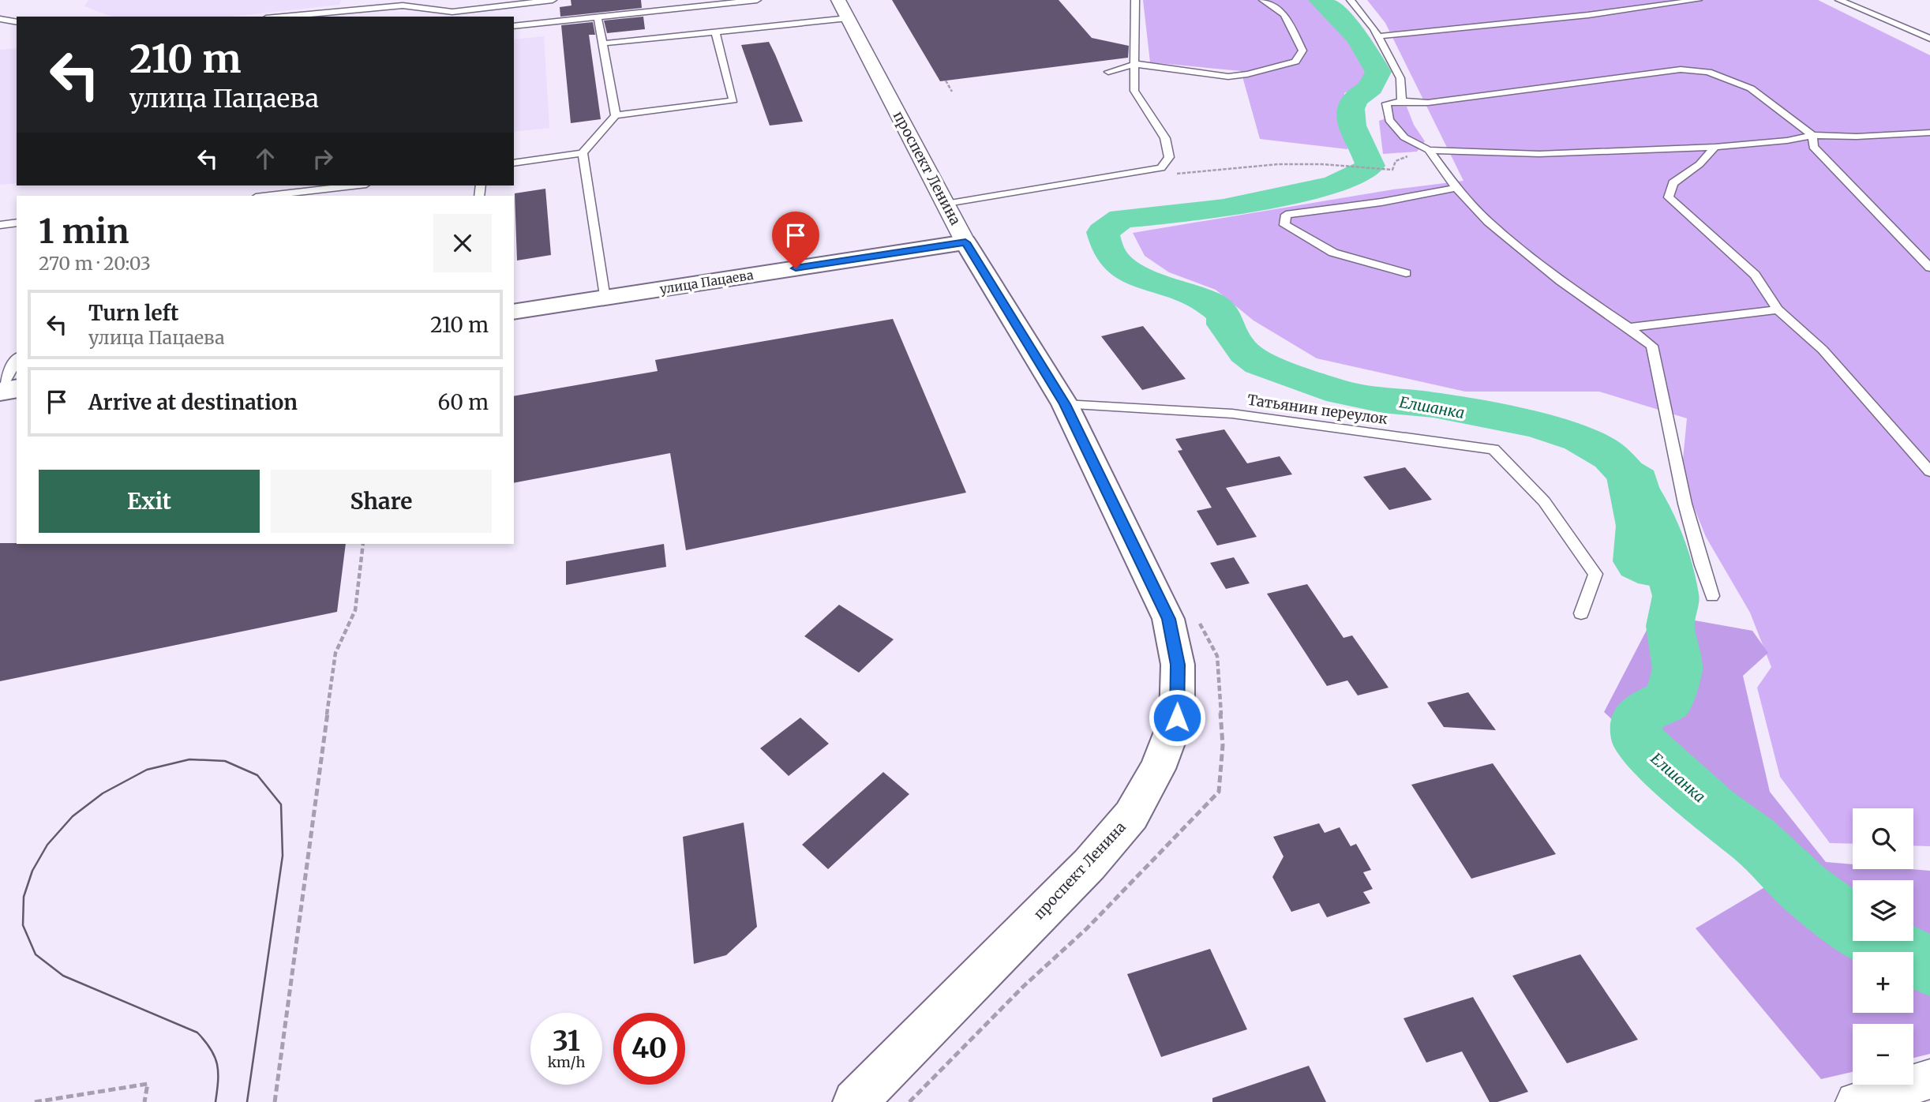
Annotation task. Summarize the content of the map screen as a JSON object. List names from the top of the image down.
{
  "streets": {
    "street": ["проспект Ленина", "улица Пацаева"],
    "lane": ["Татьянин переулок"]
  },
  "crossings": [
    ["проспект Ленина", "улица Пацаева"],
    ["проспект Ленина", "Татьянин переулок"]
  ],
  "water": ["Елшанка"],
  "page": {
    "turn": ["210 m", "улица Пацаева"],
    "heading": ["1 min", "270 m · 20:03"],
    "list": [
      {
        "name": "Turn left",
        "note": "улица Пацаева",
        "value": "210 m"
      },
      {
        "name": "Arrive at destination",
        "value": "60 m"
      }
    ],
    "buttons": ["Exit", "Share"],
    "map_buttons": ["+", "−"],
    "speed": "31 km/h",
    "limit": "40"
  }
}
